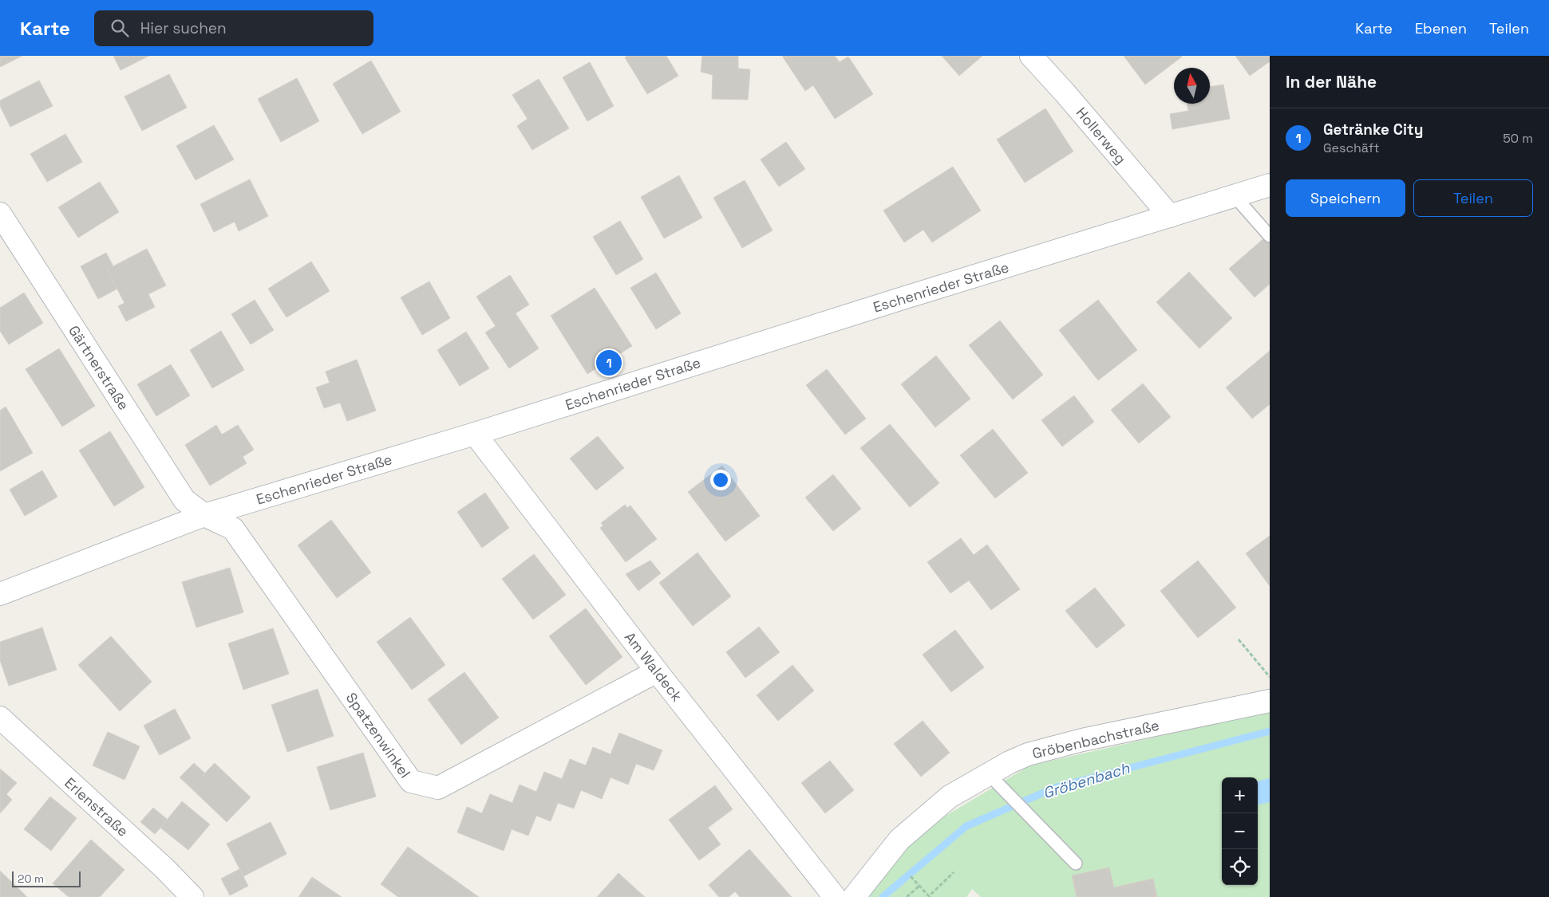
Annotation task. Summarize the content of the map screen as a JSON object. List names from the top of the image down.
{
  "streets": {
    "street": [
      "Hollerweg",
      "Eschenrieder Straße",
      "Gärtnerstraße",
      "Am Waldeck",
      "Spatzenwinkel",
      "Gröbenbachstraße",
      "Erlenstraße"
    ]
  },
  "crossings": [
    ["Hollerweg", "Eschenrieder Straße"],
    ["Eschenrieder Straße", "Gärtnerstraße"],
    ["Eschenrieder Straße", "Am Waldeck"],
    ["Eschenrieder Straße", "Spatzenwinkel"],
    ["Gärtnerstraße", "Spatzenwinkel"],
    ["Am Waldeck", "Spatzenwinkel"]
  ],
  "water": ["Gröbenbach"],
  "scale_bar": "20 m",
  "north": "top",
  "page": {
    "header": "Karte",
    "search": "Hier suchen",
    "nav": ["Karte", "Ebenen", "Teilen"],
    "heading": "In der Nähe",
    "list": [
      {
        "mark": "1",
        "name": "Getränke City",
        "note": "Geschäft",
        "value": "50 m"
      }
    ],
    "buttons": ["Speichern", "Teilen"],
    "pins": "1",
    "map_buttons": ["+", "−"],
    "scale": "20 m"
  }
}
